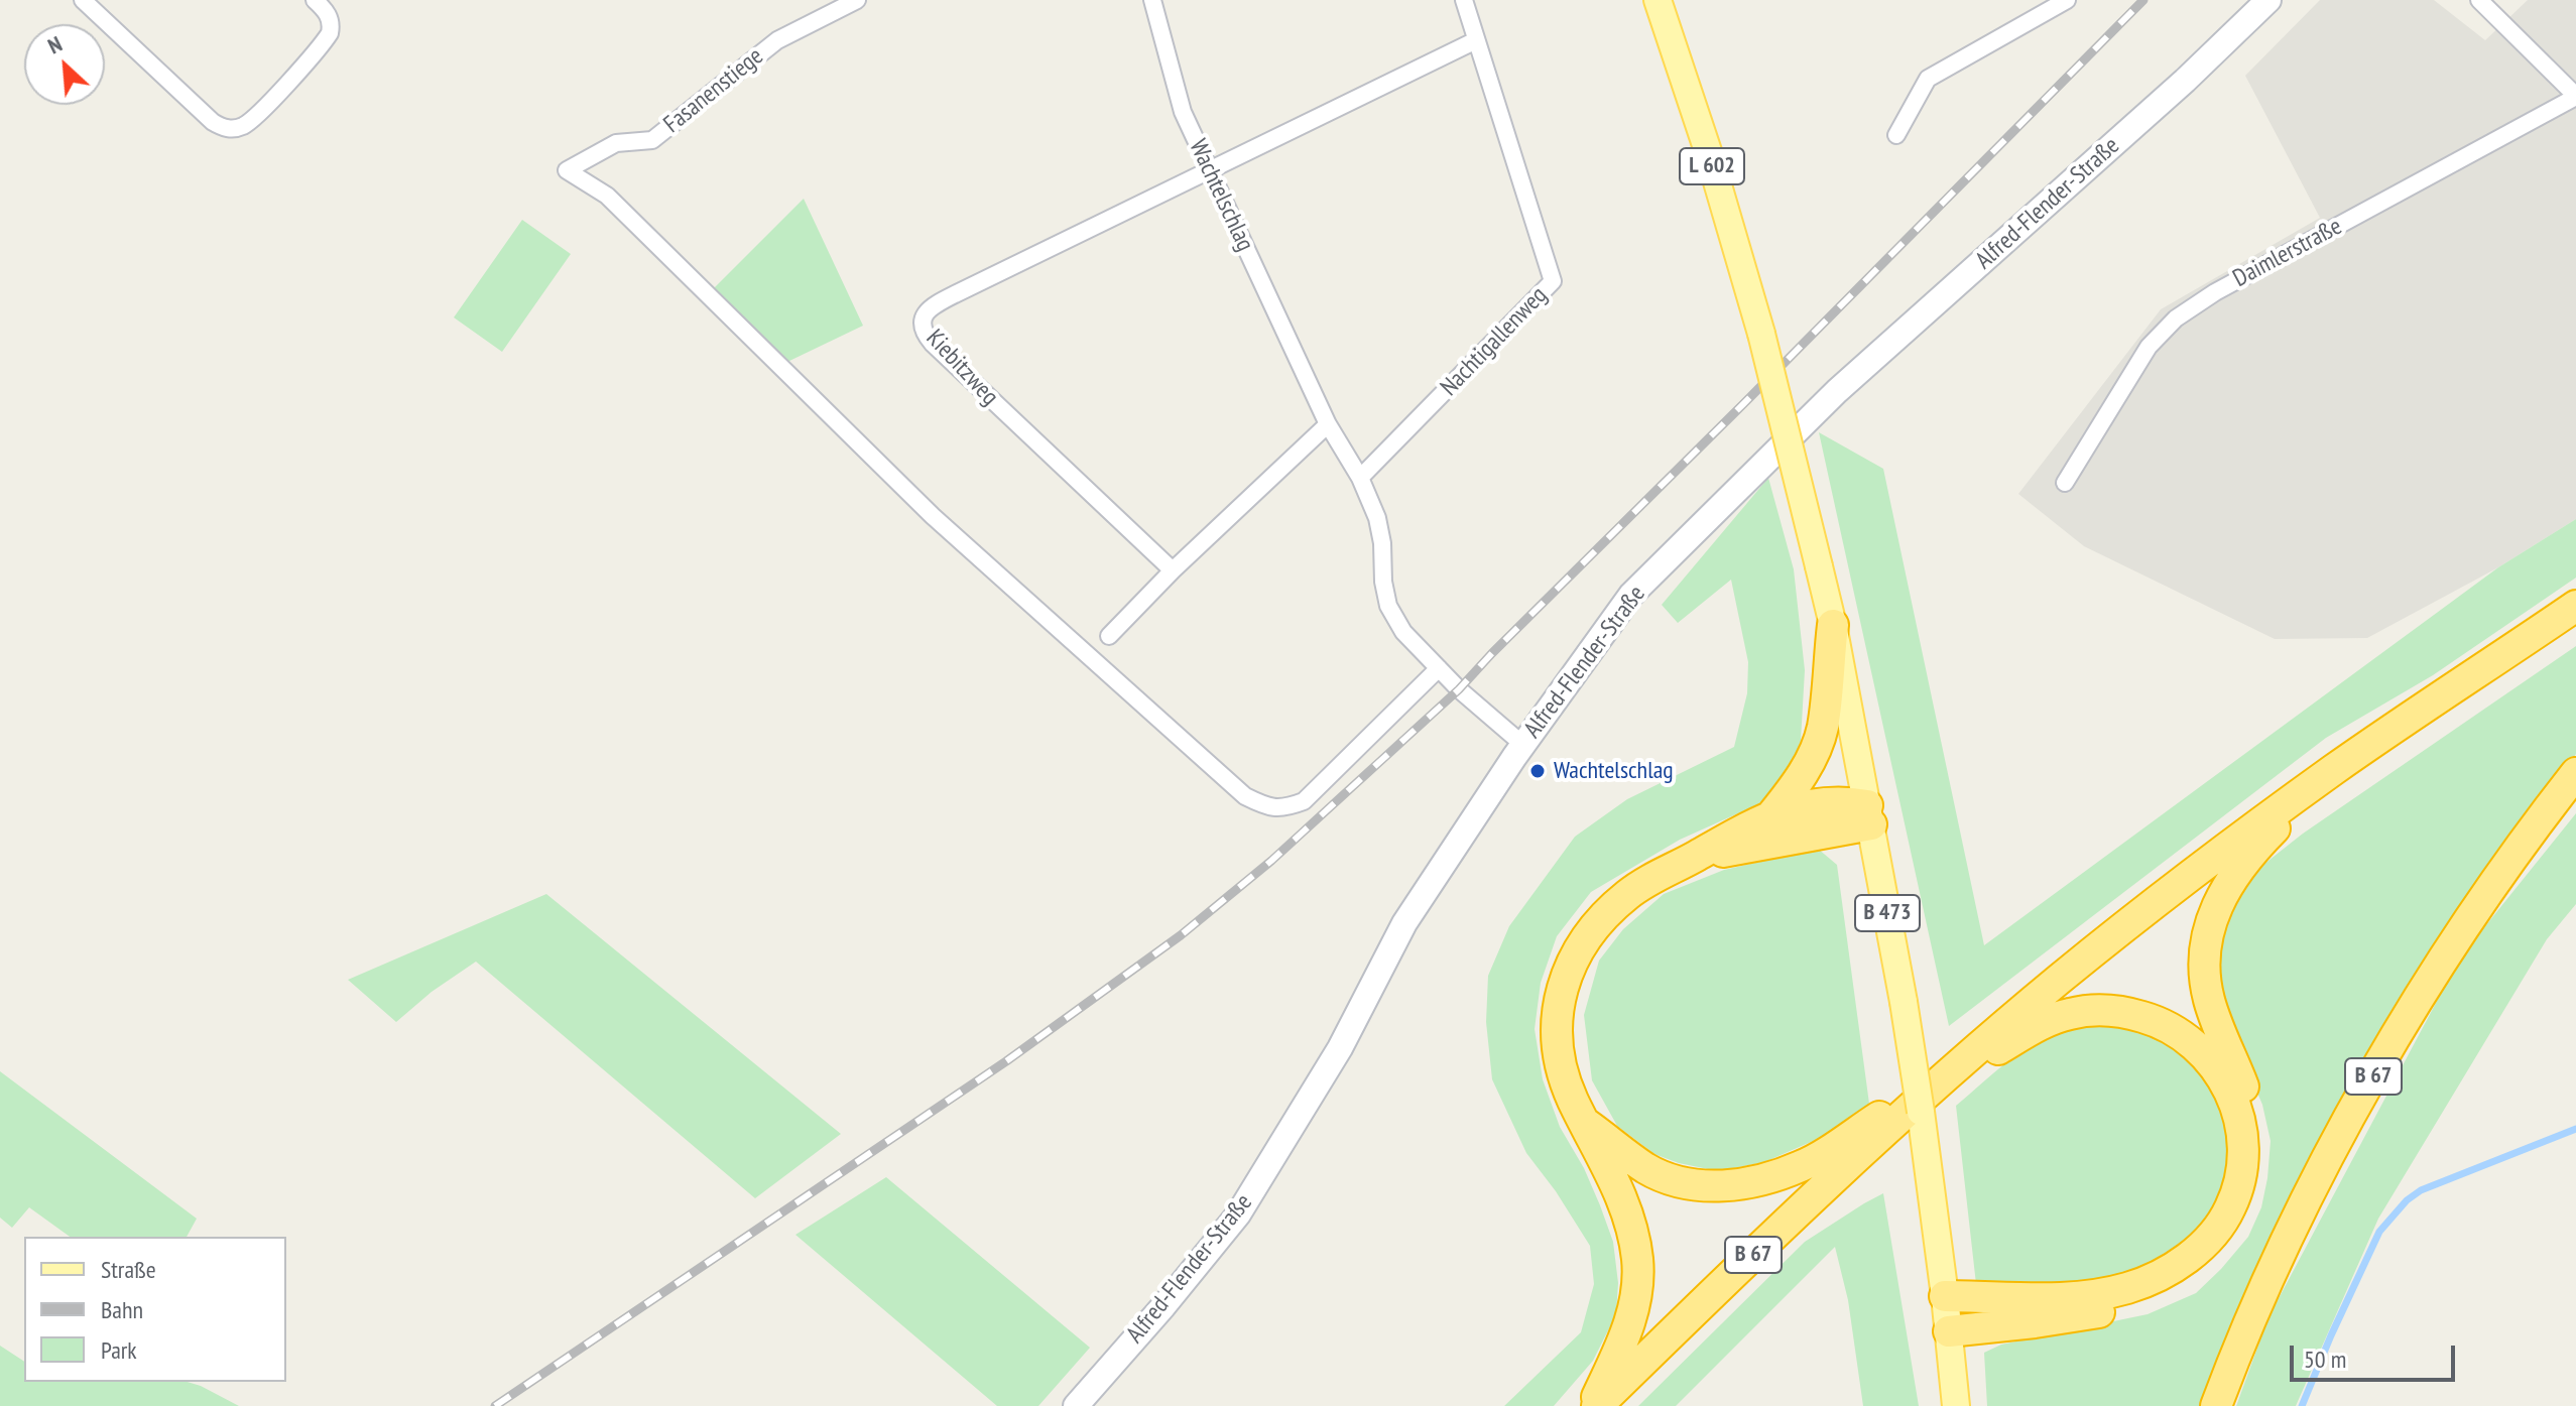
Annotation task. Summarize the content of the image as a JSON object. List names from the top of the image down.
{
  "streets": {
    "highway": ["B 67"],
    "main road": ["L 602", "B 473"],
    "street": [
      "Fasanenstiege",
      "Wachtelschlag",
      "Alfred-Flender-Straße",
      "Daimlerstraße",
      "Nachtigallenweg",
      "Kiebitzweg"
    ]
  },
  "crossings": [
    ["Fasanenstiege", "Wachtelschlag"],
    ["L 602", "B 473"],
    ["Wachtelschlag", "Alfred-Flender-Straße"],
    ["Wachtelschlag", "Nachtigallenweg"],
    ["Wachtelschlag", "Kiebitzweg"]
  ],
  "places": ["Wachtelschlag"],
  "legend": ["Straße", "Bahn", "Park"],
  "scale_bar": "50 m",
  "north": "top left"
}
